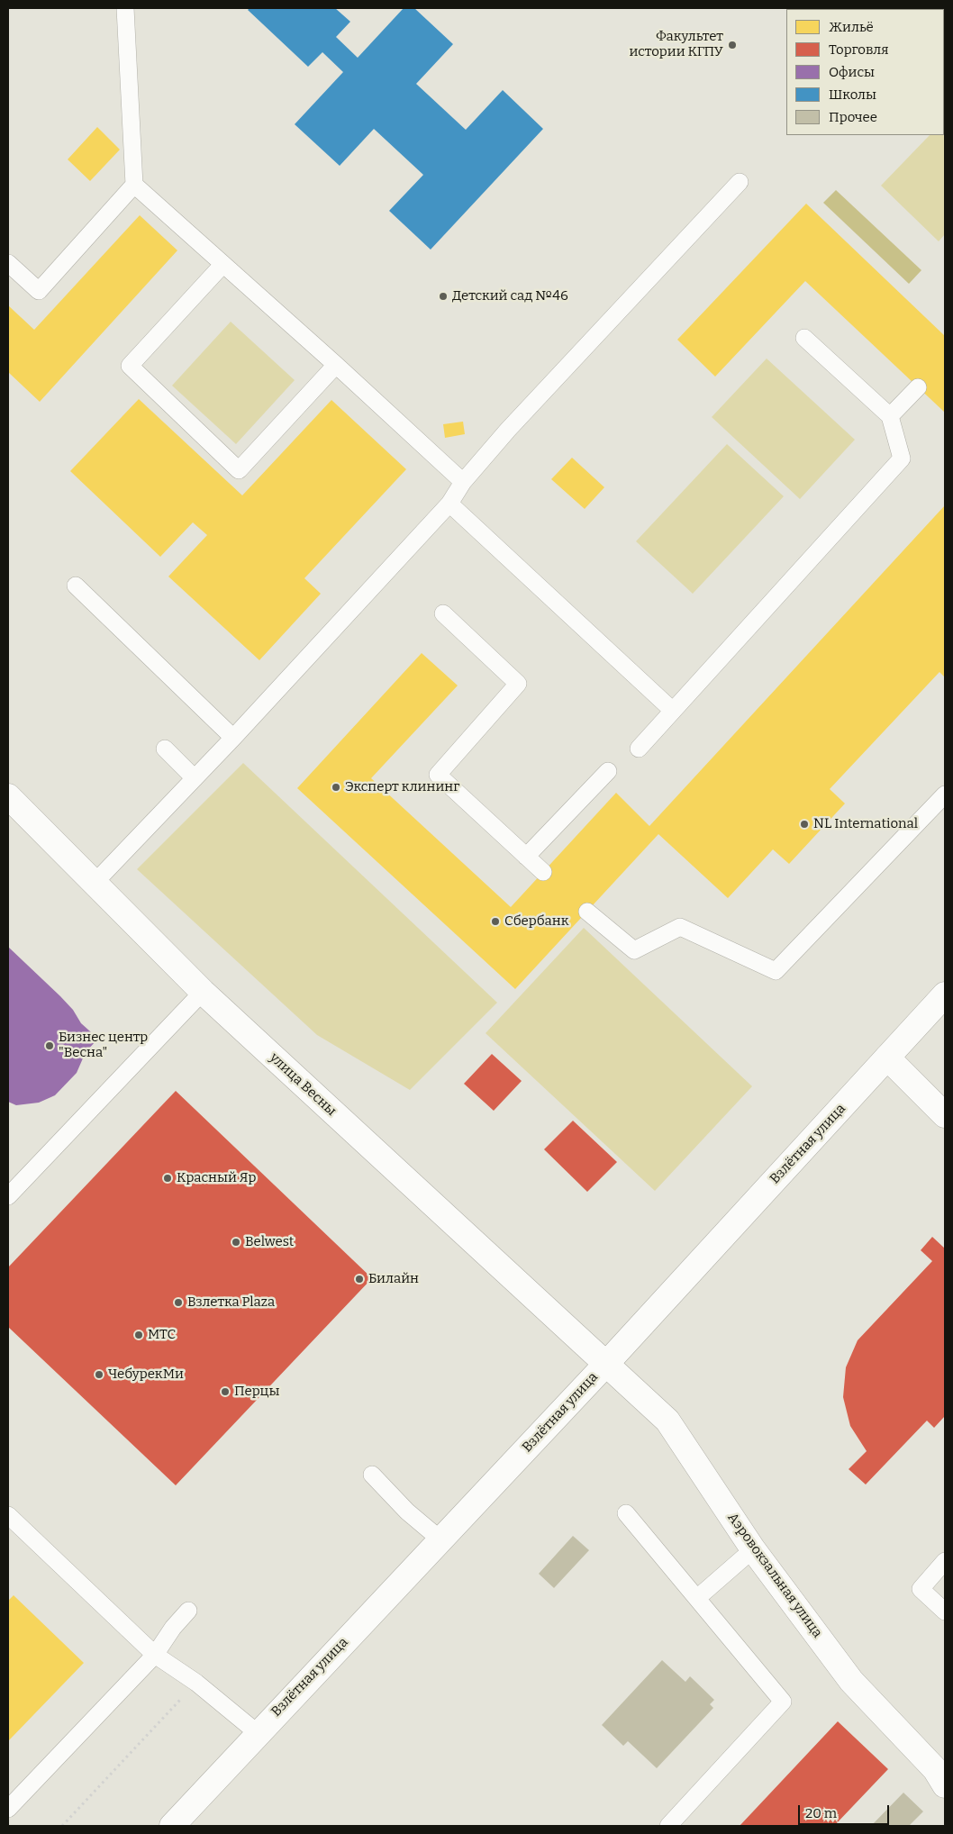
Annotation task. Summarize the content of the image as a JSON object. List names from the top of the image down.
{
  "streets": {
    "street": ["улица Весны", "Взлётная улица", "Аэровокзальная улица"]
  },
  "crossings": [
    ["улица Весны", "Взлётная улица"],
    ["улица Весны", "Аэровокзальная улица"],
    ["Взлётная улица", "Аэровокзальная улица"]
  ],
  "places": [
    "Факультет истории КГПУ",
    "Детский сад №46",
    "Эксперт клининг",
    "NL International",
    "Сбербанк",
    "Бизнес центр \"Весна\"",
    "Красный Яр",
    "Belwest",
    "Билайн",
    "Взлетка Plaza",
    "МТС",
    "ЧебурекМи",
    "Перцы"
  ],
  "legend": [
    "Жильё",
    "Торговля",
    "Офисы",
    "Школы",
    "Прочее"
  ],
  "scale_bar": "20 m"
}
